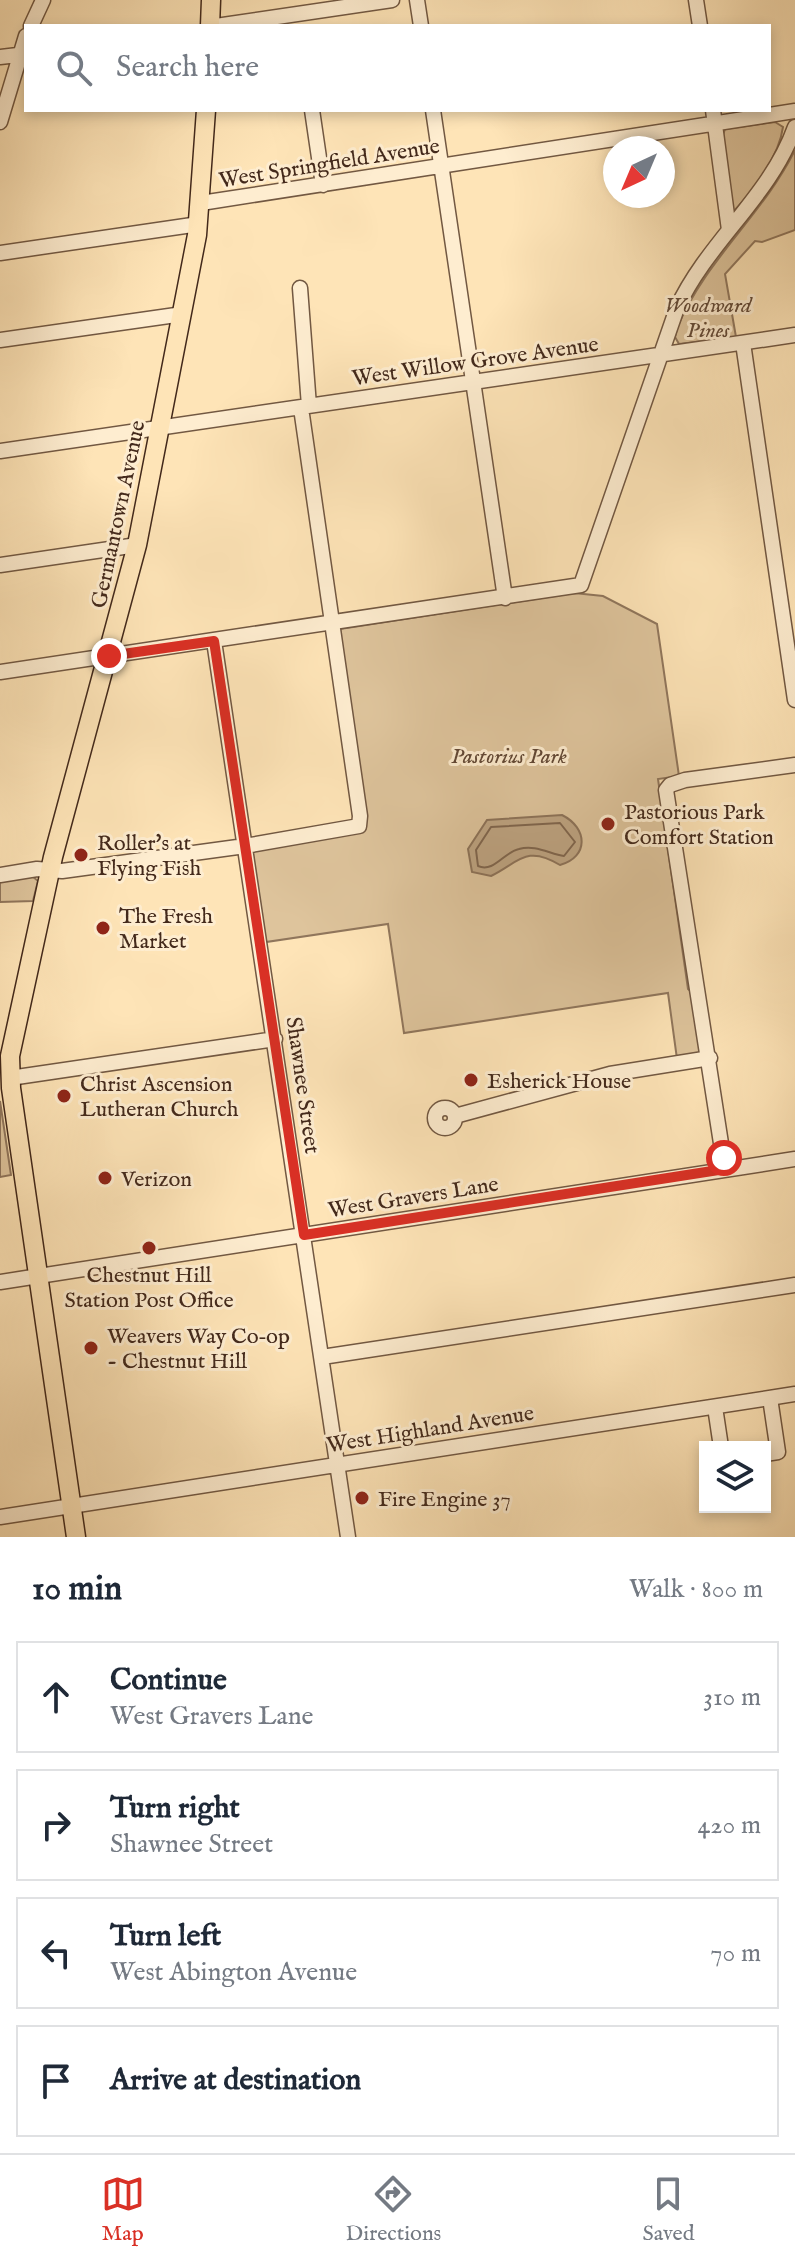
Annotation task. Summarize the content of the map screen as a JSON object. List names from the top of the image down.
{
  "streets": {
    "main road": ["Germantown Avenue"],
    "street": [
      "West Springfield Avenue",
      "West Willow Grove Avenue",
      "Shawnee Street",
      "West Gravers Lane",
      "West Highland Avenue"
    ]
  },
  "crossings": [
    ["West Springfield Avenue", "Germantown Avenue"],
    ["West Willow Grove Avenue", "Germantown Avenue"],
    ["Germantown Avenue", "West Gravers Lane"],
    ["Germantown Avenue", "West Highland Avenue"],
    ["Shawnee Street", "West Gravers Lane"],
    ["Shawnee Street", "West Highland Avenue"]
  ],
  "parks": ["Woodward Pines", "Pastorius Park"],
  "places": [
    "Pastorious Park Comfort Station",
    "Roller's at Flying Fish",
    "The Fresh Market",
    "Esherick House",
    "Christ Ascension Lutheran Church",
    "Verizon",
    "Chestnut Hill Station Post Office",
    "Weavers Way Co‑op - Chestnut Hill",
    "Fire Engine 37"
  ],
  "north": "bottom left",
  "page": {
    "search": "Search here",
    "heading": ["10 min", "Walk · 800 m"],
    "list": [
      ["Continue", "West Gravers Lane", "310 m"],
      ["Turn right", "Shawnee Street", "420 m"],
      ["Turn left", "West Abington Avenue", "70 m"],
      "Arrive at destination"
    ],
    "nav": ["Map", "Directions", "Saved"]
  }
}
